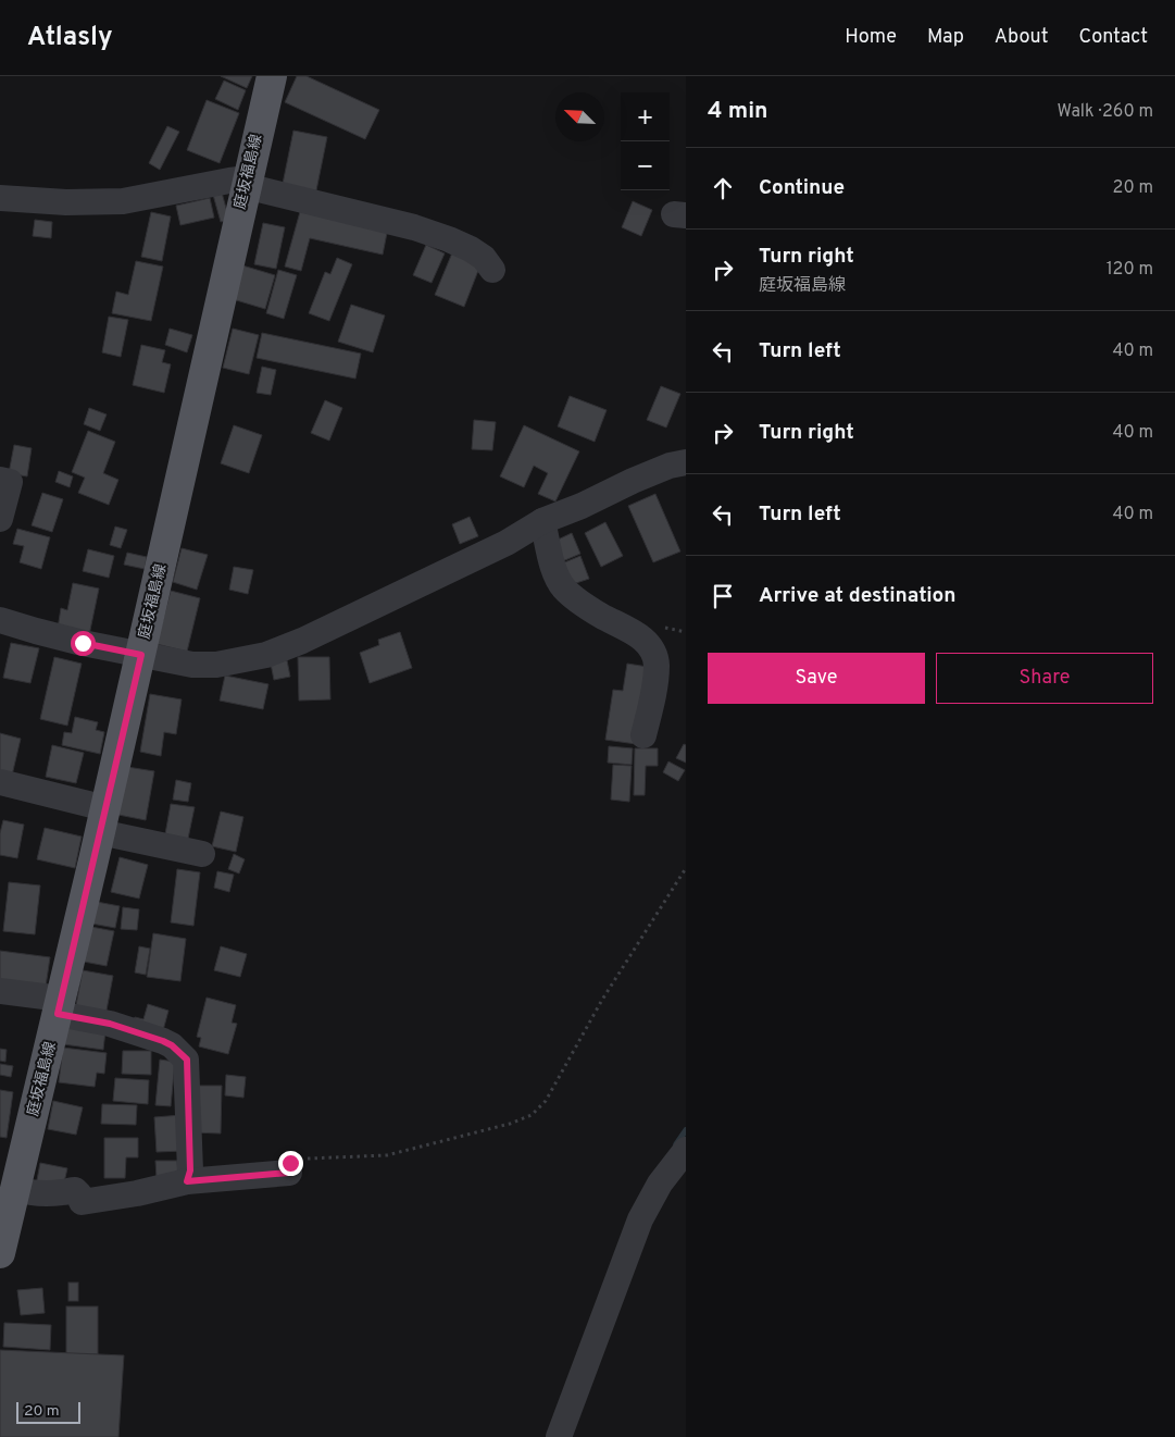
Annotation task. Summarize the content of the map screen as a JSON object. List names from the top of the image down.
{
  "streets": {
    "main road": ["庭坂福島線"]
  },
  "scale_bar": "20 m",
  "north": "top left",
  "page": {
    "header": "Atlasly",
    "nav": [
      "Home",
      "Map",
      "About",
      "Contact"
    ],
    "heading": ["4 min", "Walk · 260 m"],
    "map_buttons": ["+", "−"],
    "list": [
      ["Continue", "20 m"],
      ["Turn right", "庭坂福島線", "120 m"],
      ["Turn left", "40 m"],
      ["Turn right", "40 m"],
      ["Turn left", "40 m"],
      "Arrive at destination"
    ],
    "buttons": ["Save", "Share"],
    "scale": "20 m"
  }
}
